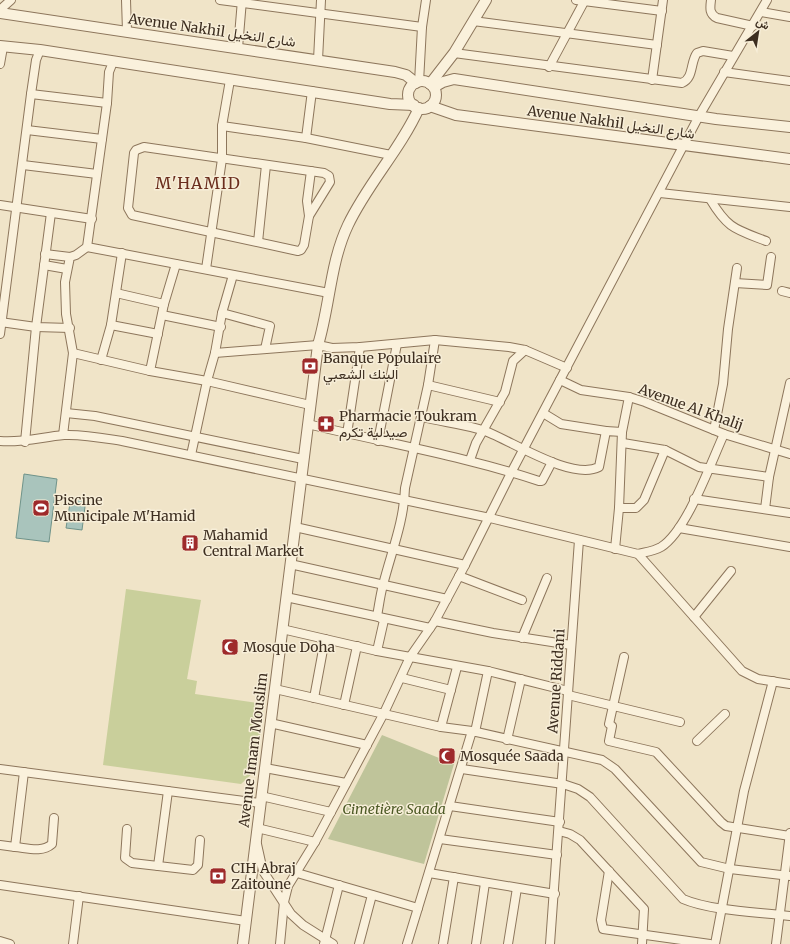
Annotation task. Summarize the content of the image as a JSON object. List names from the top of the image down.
{
  "streets": {
    "street": [
      "Avenue Nakhil شارع النخيل",
      "Avenue Al Khalij",
      "Avenue Riddani",
      "Avenue Imam Mouslim"
    ]
  },
  "crossings": [
    ["Avenue Nakhil شارع النخيل", "Avenue Imam Mouslim"]
  ],
  "districts": ["M'HAMID"],
  "parks": ["Cimetière Saada"],
  "places": {
    "bank": ["Banque Populaire البنك الشعبي", "CIH Abraj Zaitoune"],
    "pharmacy": ["Pharmacie Toukram صيدلية تكرم"],
    "sports": ["Piscine Municipale M'Hamid"],
    "building": ["Mahamid Central Market"],
    "mosque": ["Mosque Doha", "Mosquée Saada"]
  },
  "north": "top right"
}
